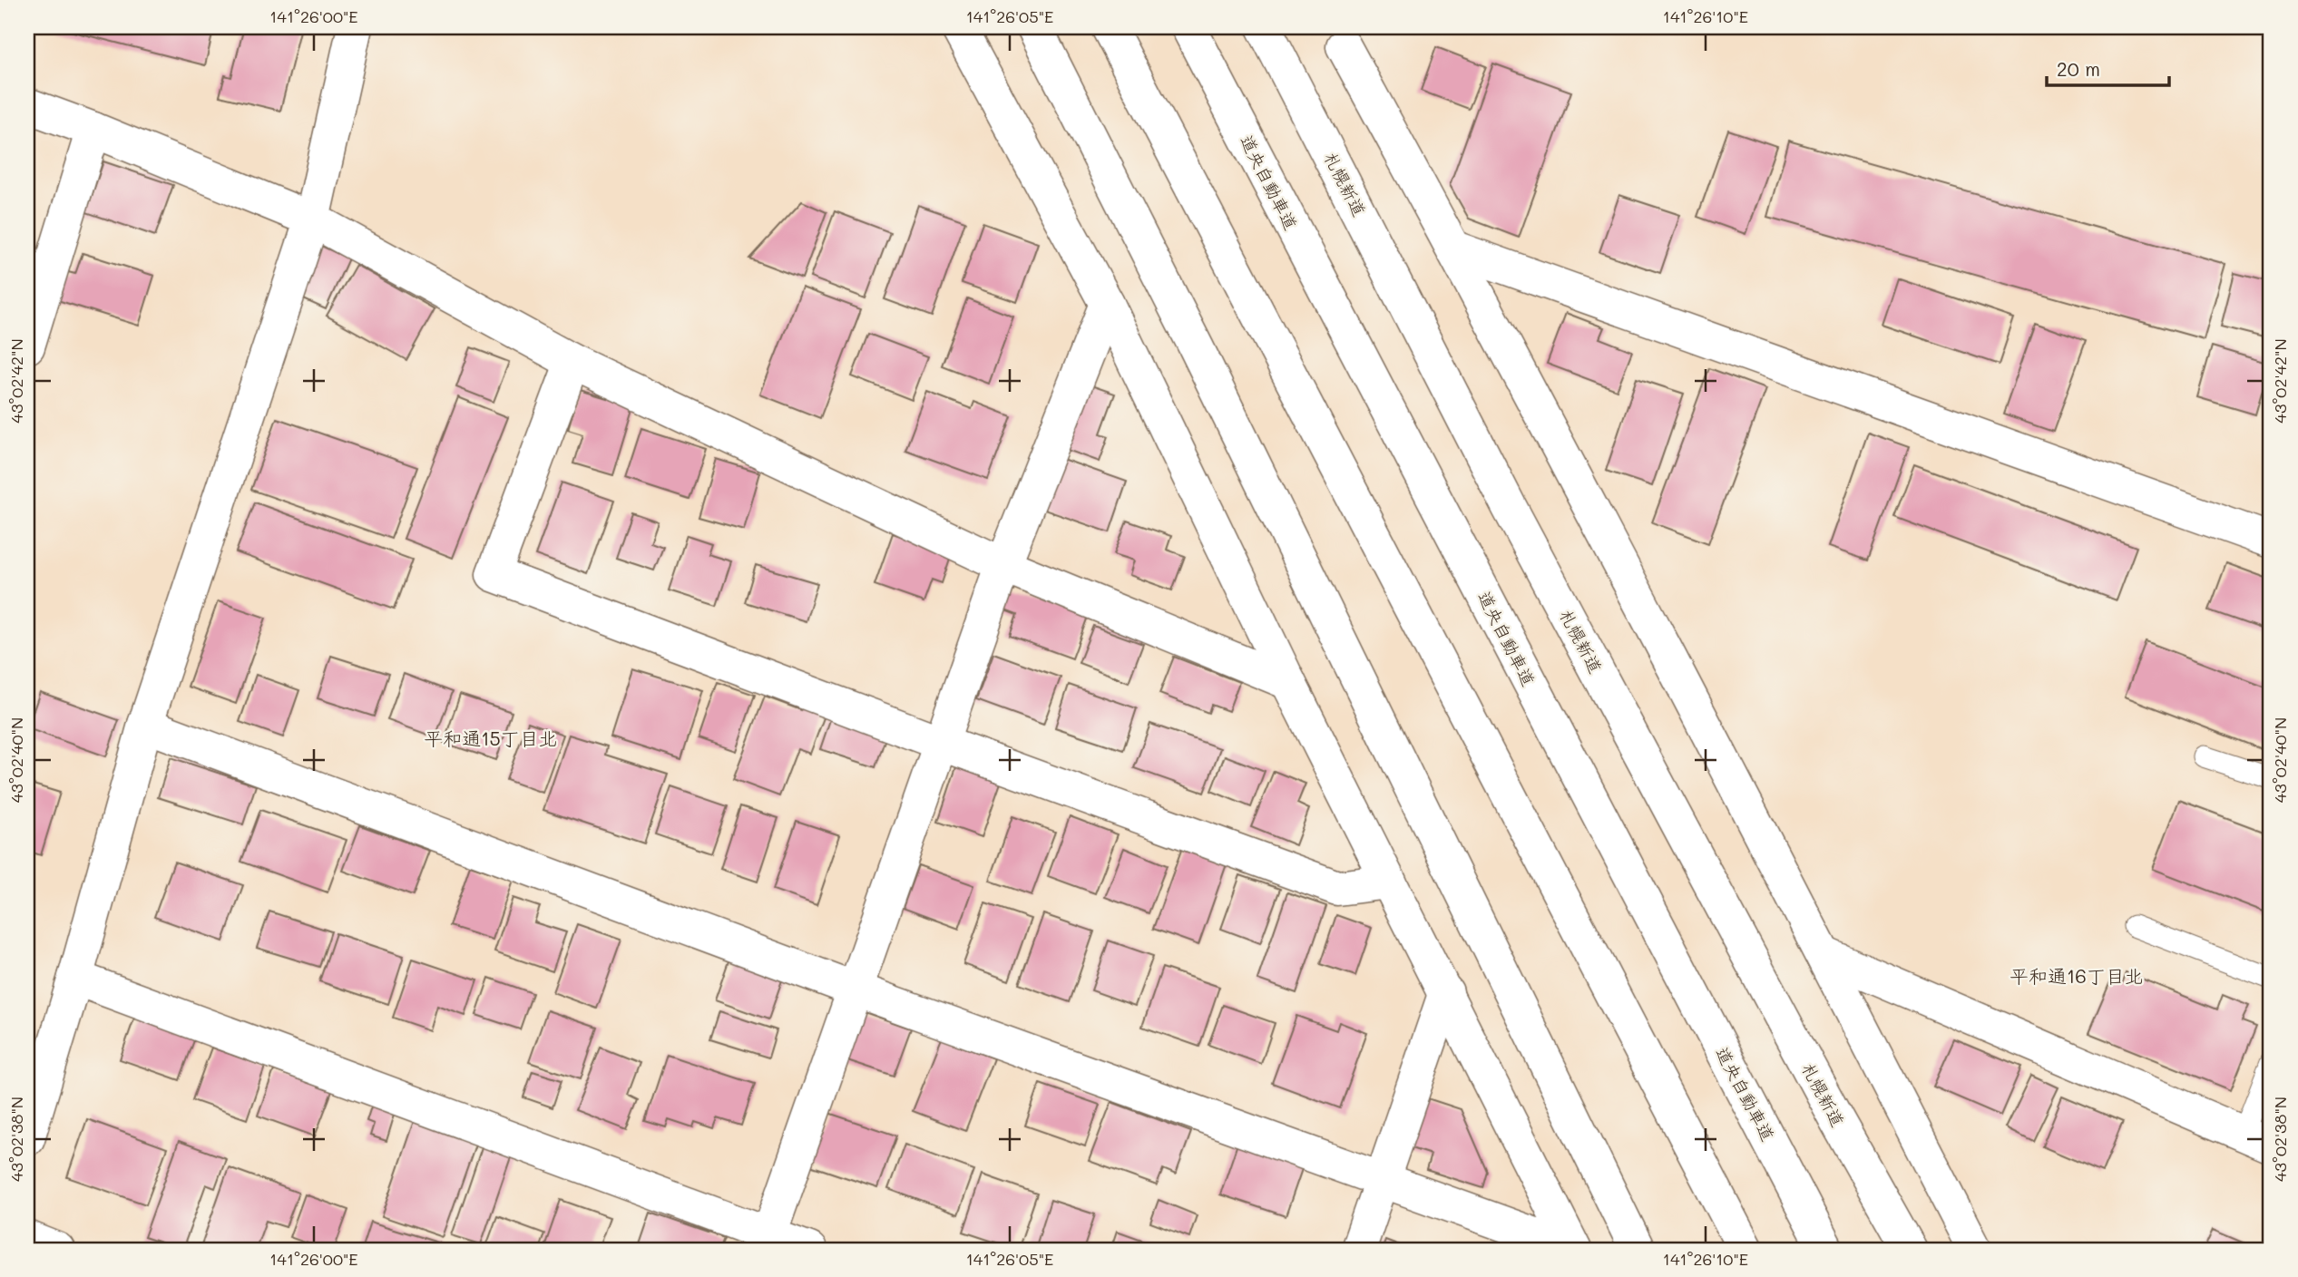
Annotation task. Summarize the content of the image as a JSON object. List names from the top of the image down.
{
  "streets": {
    "main road": ["道央自動車道", "札幌新道"]
  },
  "districts": ["平和通15丁目北", "平和通16丁目北"],
  "scale_bar": "20 m",
  "coordinates": [
    "141°26'00\"E",
    "141°26'05\"E",
    "141°26'10\"E",
    "43°02'42\"N",
    "43°02'40\"N",
    "43°02'38\"N"
  ]
}
